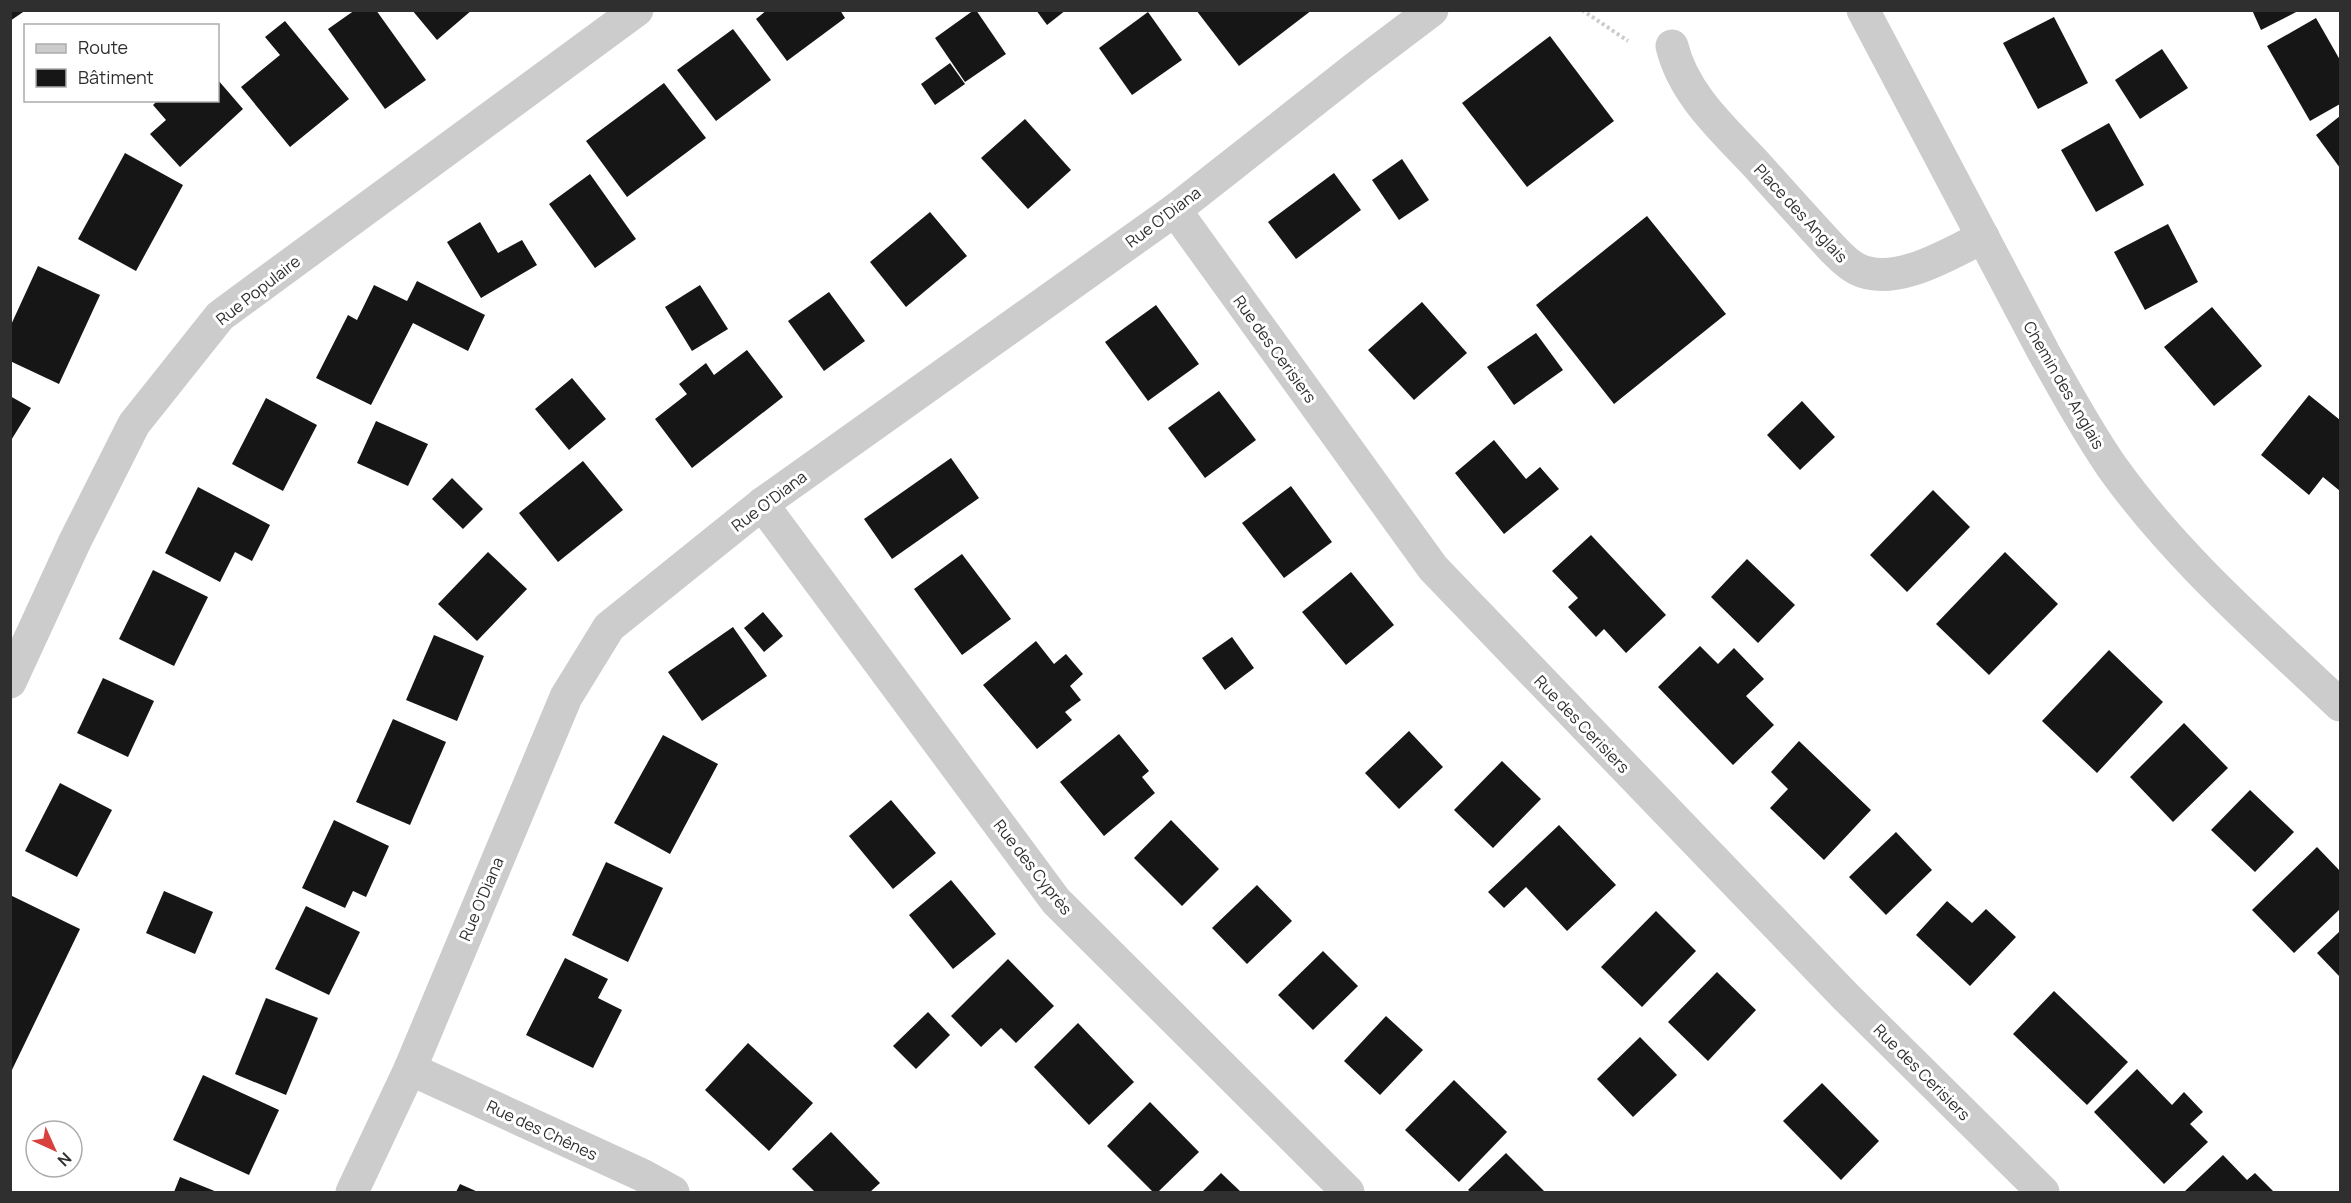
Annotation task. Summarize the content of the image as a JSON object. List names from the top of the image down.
{
  "streets": {
    "street": [
      "Place des Anglais",
      "Rue O'Diana",
      "Rue Populaire",
      "Rue des Cerisiers",
      "Chemin des Anglais",
      "Rue des Cyprès",
      "Rue des Chênes"
    ]
  },
  "crossings": [
    ["Place des Anglais", "Chemin des Anglais"],
    ["Rue O'Diana", "Rue des Cerisiers"],
    ["Rue O'Diana", "Rue des Cyprès"],
    ["Rue O'Diana", "Rue des Chênes"]
  ],
  "legend": ["Route", "Bâtiment"],
  "north": "bottom right"
}
